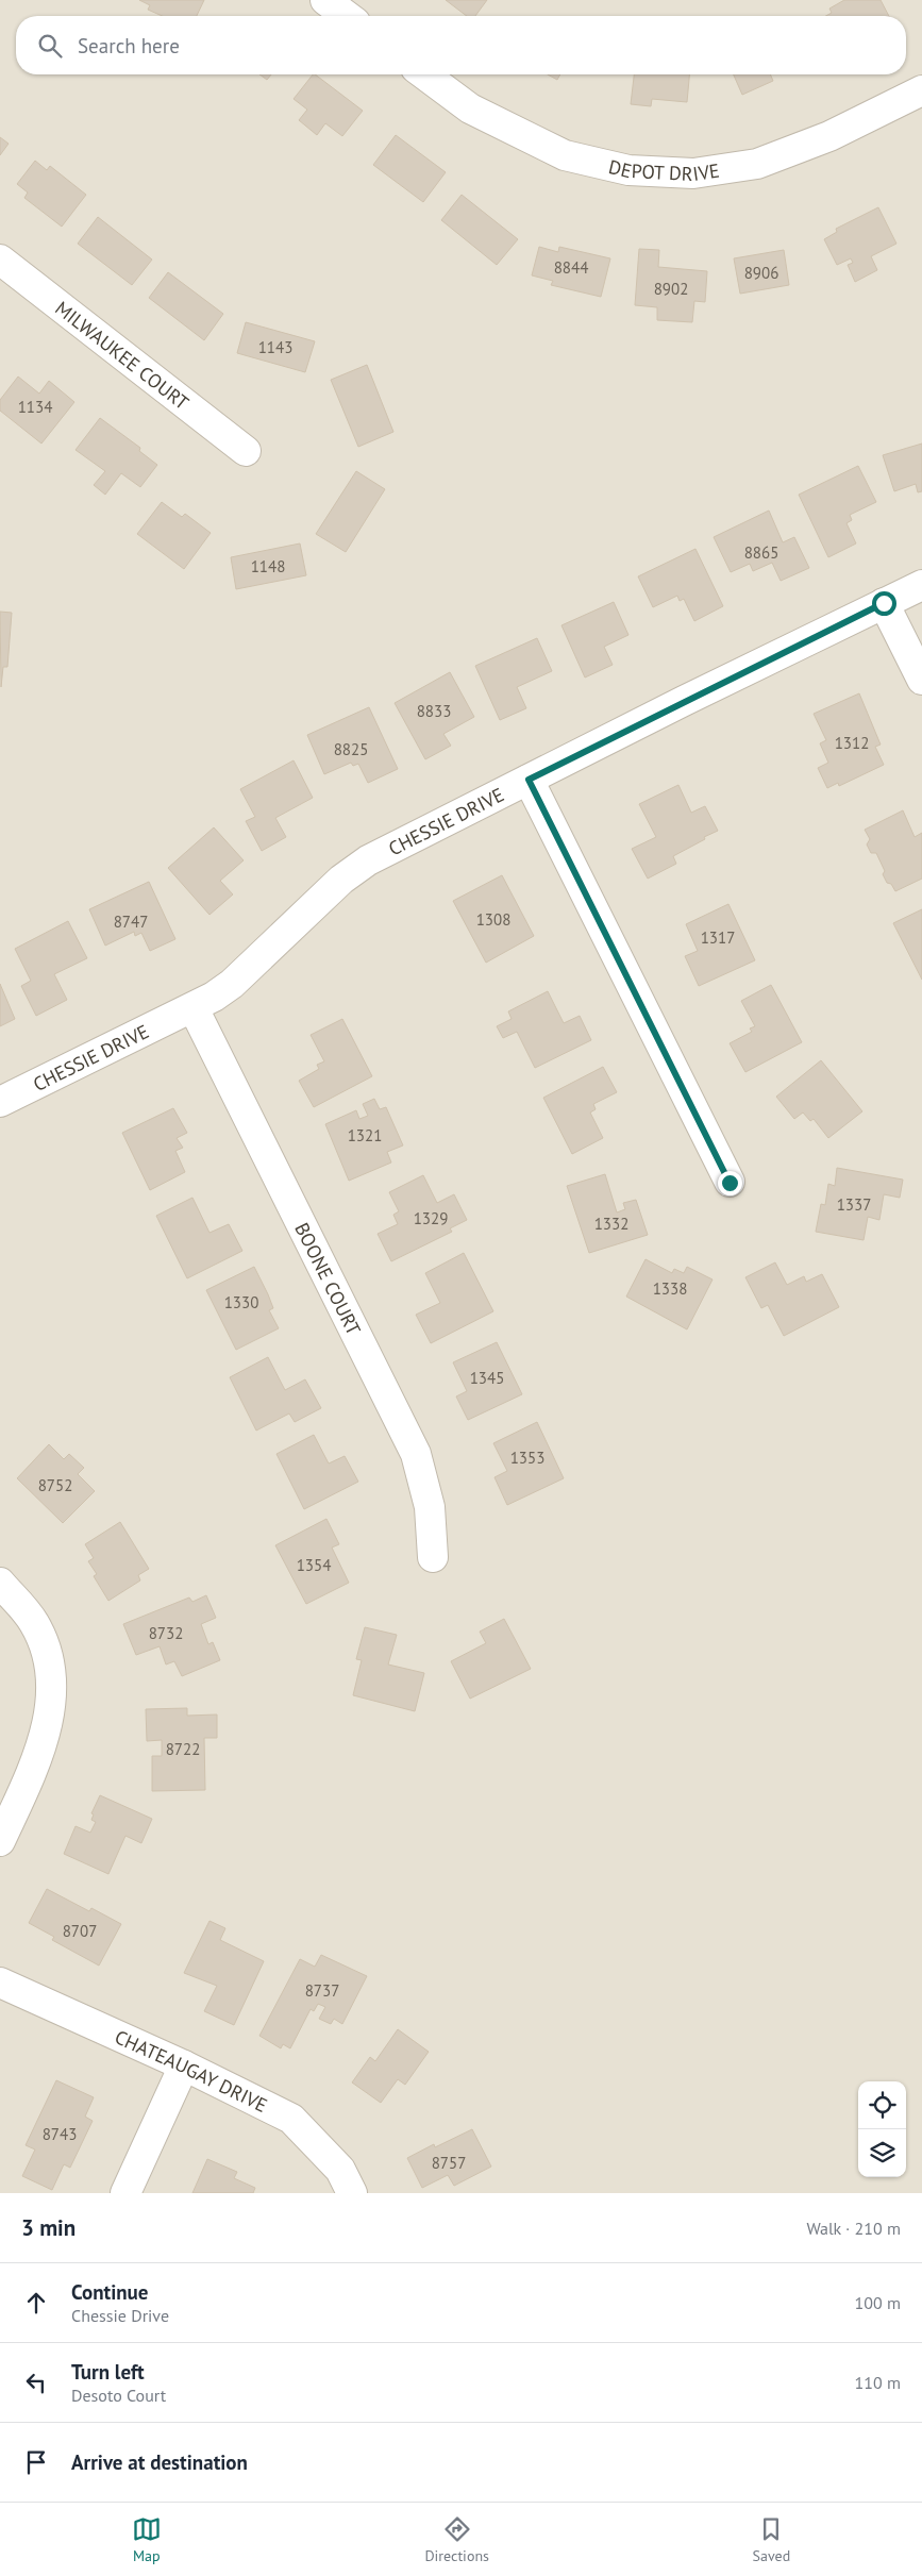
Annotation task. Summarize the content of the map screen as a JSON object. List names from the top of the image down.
{
  "streets": {
    "street": [
      "DEPOT DRIVE",
      "MILWAUKEE COURT",
      "CHESSIE DRIVE",
      "BOONE COURT",
      "CHATEAUGAY DRIVE"
    ]
  },
  "crossings": [
    ["CHESSIE DRIVE", "BOONE COURT"]
  ],
  "house_numbers": [
    "8844",
    "8906",
    "8902",
    "1143",
    "1134",
    "8865",
    "1148",
    "8833",
    "1312",
    "8825",
    "1308",
    "8747",
    "1317",
    "1321",
    "1337",
    "1329",
    "1332",
    "1338",
    "1330",
    "1345",
    "1353",
    "8752",
    "1354",
    "8732",
    "8722",
    "8707",
    "8737",
    "8743",
    "8757"
  ],
  "page": {
    "search": "Search here",
    "heading": ["3 min", "Walk · 210 m"],
    "list": [
      ["Continue", "Chessie Drive", "100 m"],
      ["Turn left", "Desoto Court", "110 m"],
      "Arrive at destination"
    ],
    "nav": ["Map", "Directions", "Saved"]
  }
}
